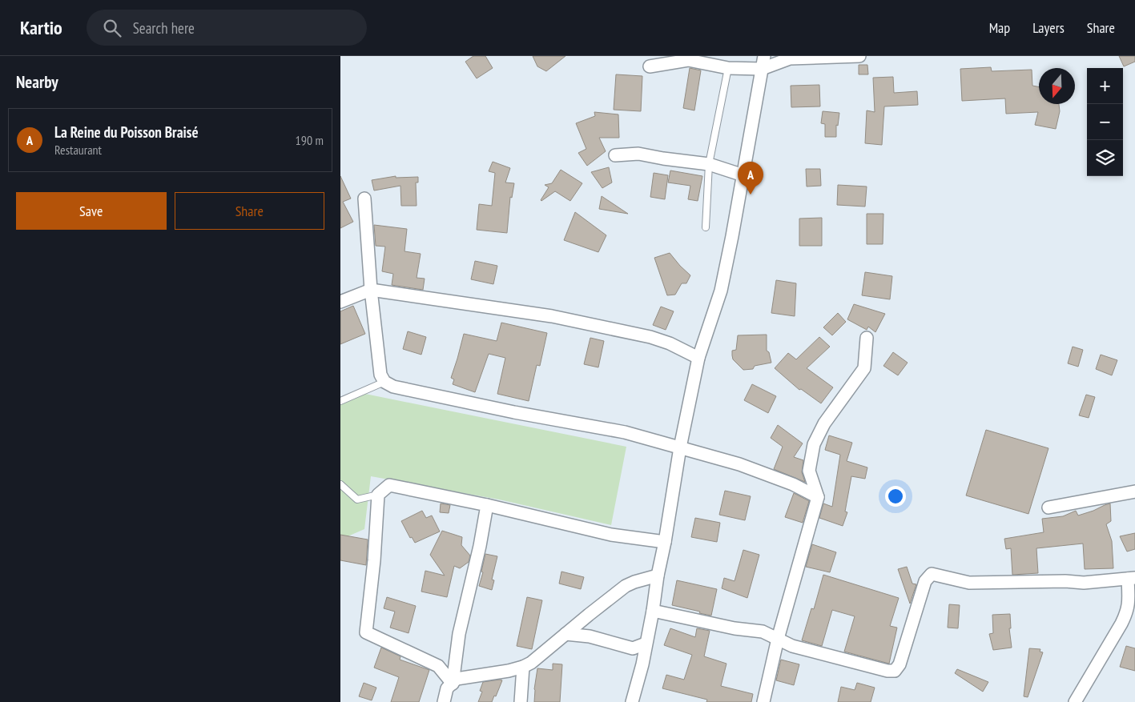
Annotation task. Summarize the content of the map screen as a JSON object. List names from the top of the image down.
{
  "north": "bottom",
  "page": {
    "header": "Kartio",
    "search": "Search here",
    "nav": ["Map", "Layers", "Share"],
    "heading": "Nearby",
    "map_buttons": ["+", "−"],
    "list": [
      {
        "mark": "A",
        "name": "La Reine du Poisson Braisé",
        "note": "Restaurant",
        "value": "190 m"
      }
    ],
    "pins": "A",
    "buttons": ["Save", "Share"]
  }
}
